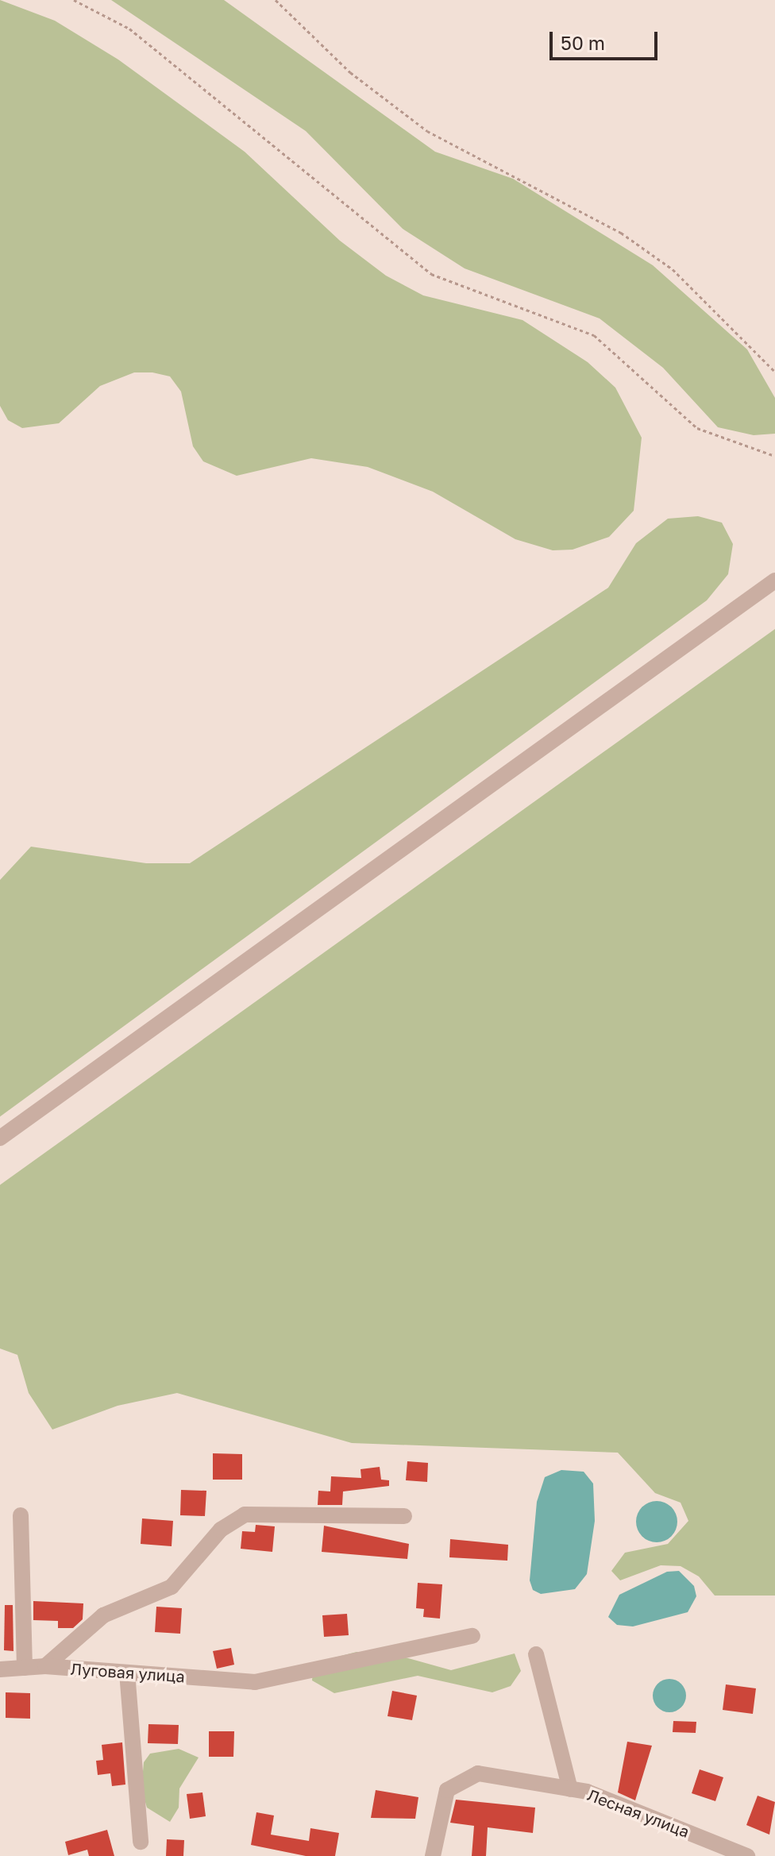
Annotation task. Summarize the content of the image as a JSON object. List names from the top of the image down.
{
  "streets": {
    "street": ["Луговая улица", "Лесная улица"]
  },
  "scale_bar": "50 m"
}
